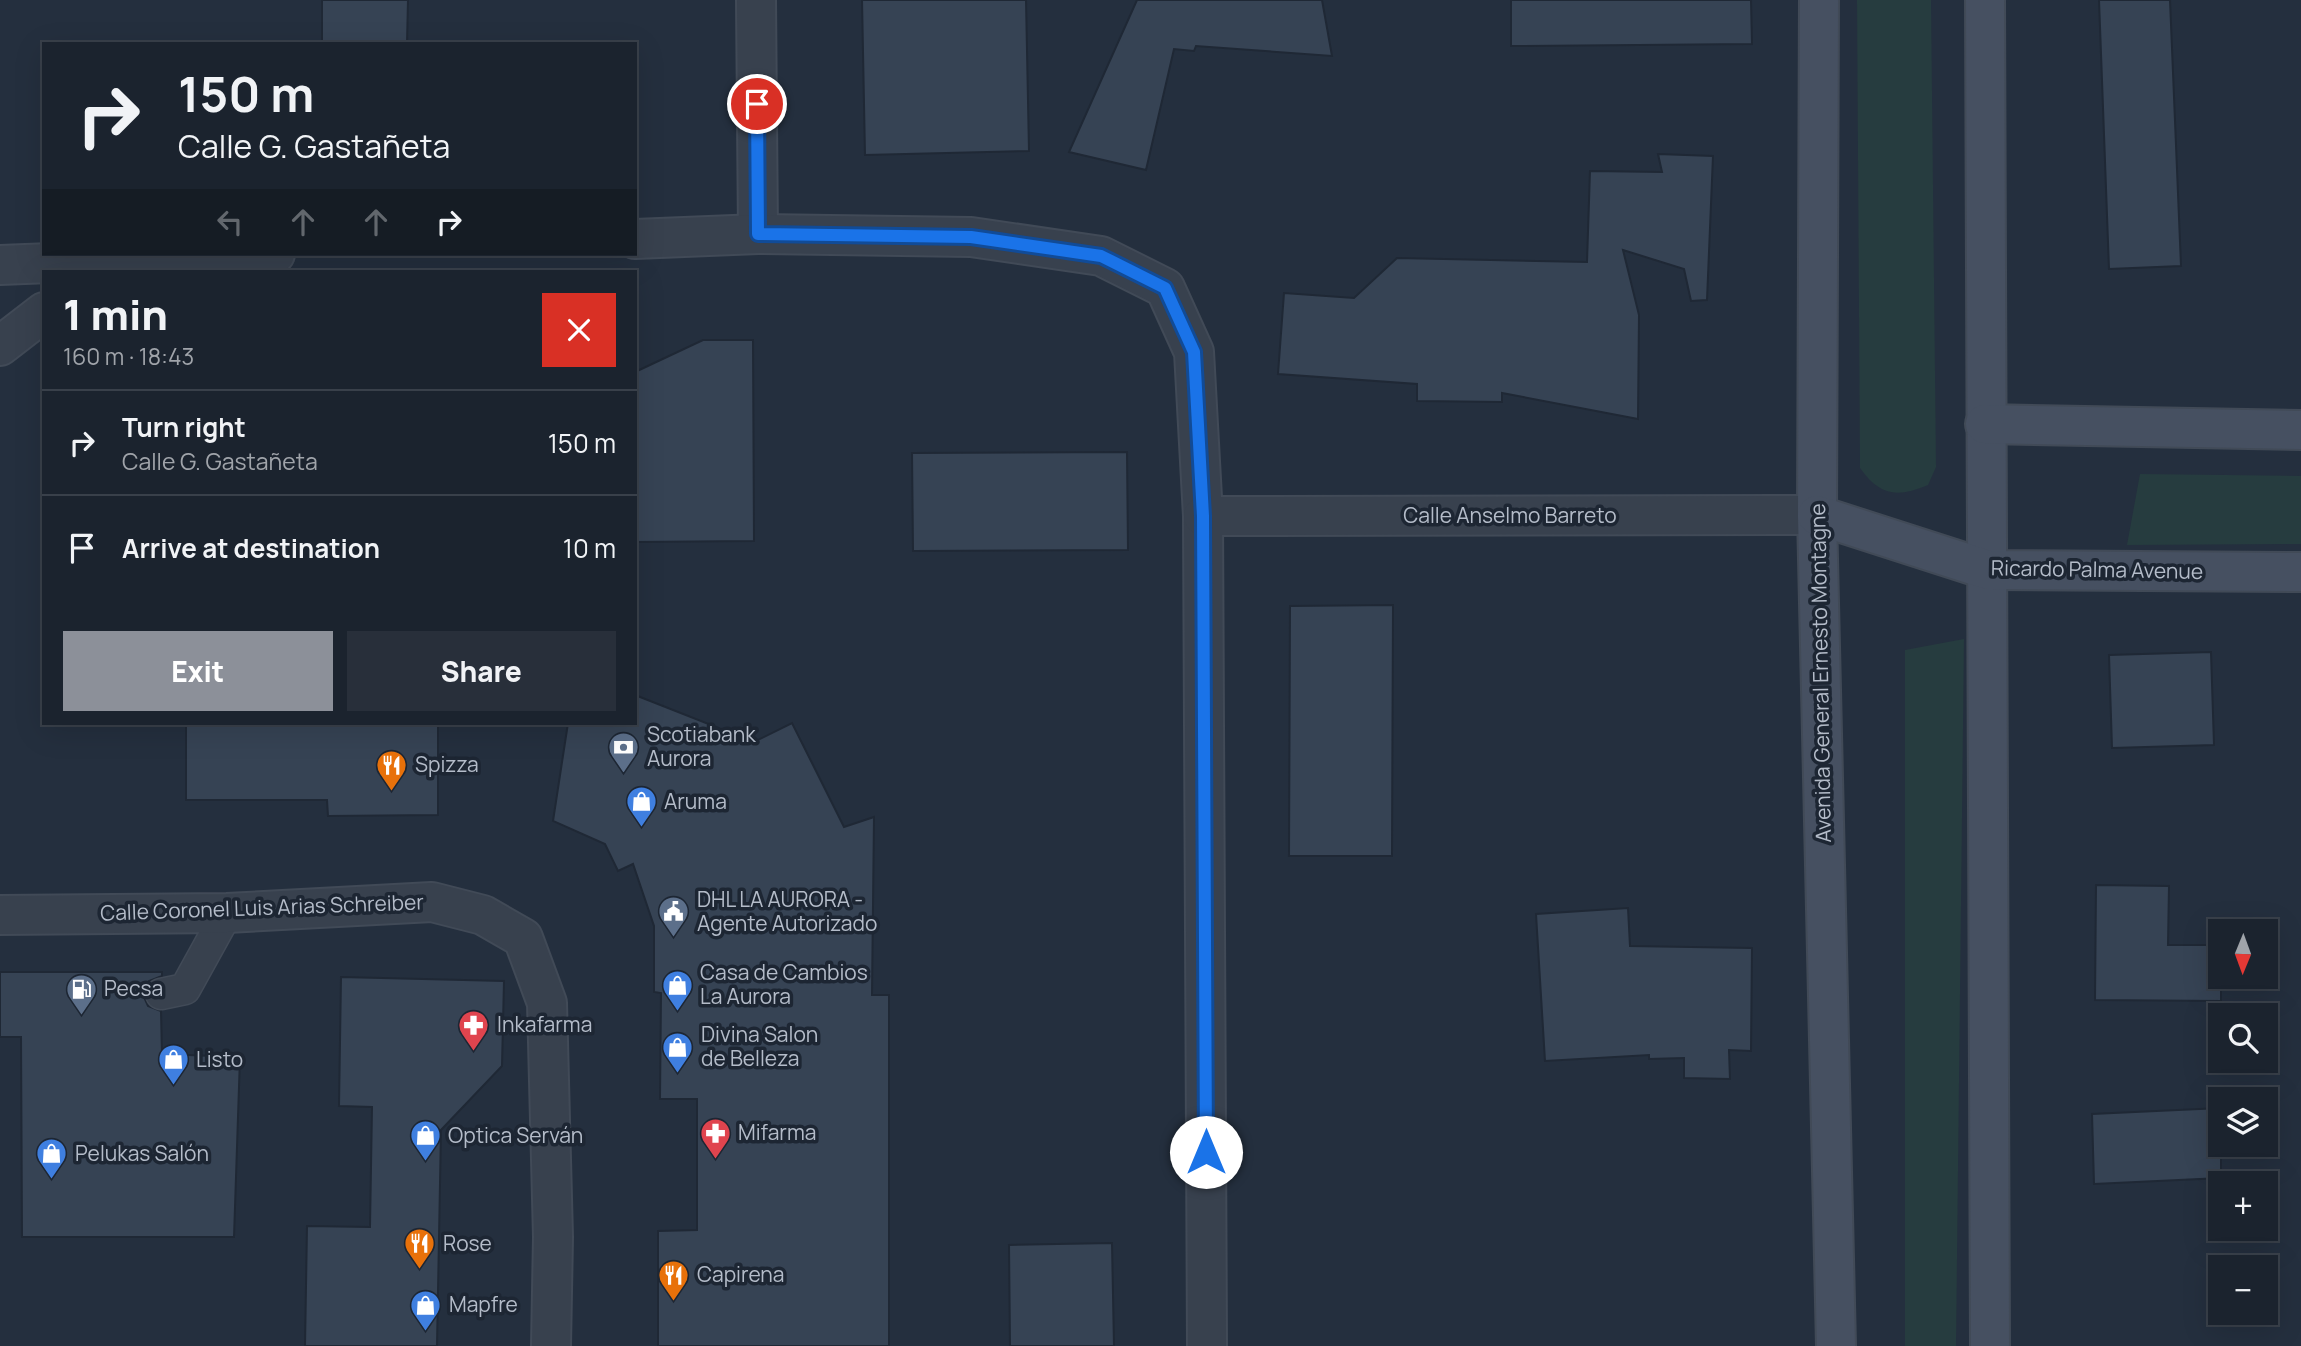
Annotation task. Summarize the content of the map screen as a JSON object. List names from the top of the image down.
{
  "streets": {
    "main road": ["Ricardo Palma Avenue", "Avenida General Ernesto Montagne"],
    "street": ["Calle Anselmo Barreto", "Calle Coronel Luis Arias Schreiber"]
  },
  "crossings": [
    ["Calle Anselmo Barreto", "Ricardo Palma Avenue"],
    ["Calle Anselmo Barreto", "Avenida General Ernesto Montagne"],
    ["Ricardo Palma Avenue", "Avenida General Ernesto Montagne"]
  ],
  "places": {
    "bank": ["Scotiabank Aurora"],
    "restaurant": ["Spizza", "Rose", "Capirena"],
    "shop": [
      "Aruma",
      "Casa de Cambios La Aurora",
      "Divina Salon de Belleza",
      "Listo",
      "Optica Serván",
      "Pelukas Salón",
      "Mapfre"
    ],
    "public building": ["DHL LA AURORA - Agente Autorizado"],
    "fuel station": ["Pecsa"],
    "pharmacy": ["Inkafarma", "Mifarma"]
  },
  "north": "bottom",
  "page": {
    "turn": ["150 m", "Calle G. Gastañeta"],
    "heading": ["1 min", "160 m · 18:43"],
    "list": [
      {
        "name": "Turn right",
        "note": "Calle G. Gastañeta",
        "value": "150 m"
      },
      {
        "name": "Arrive at destination",
        "value": "10 m"
      }
    ],
    "buttons": ["Exit", "Share"],
    "map_buttons": ["+", "−"]
  }
}
